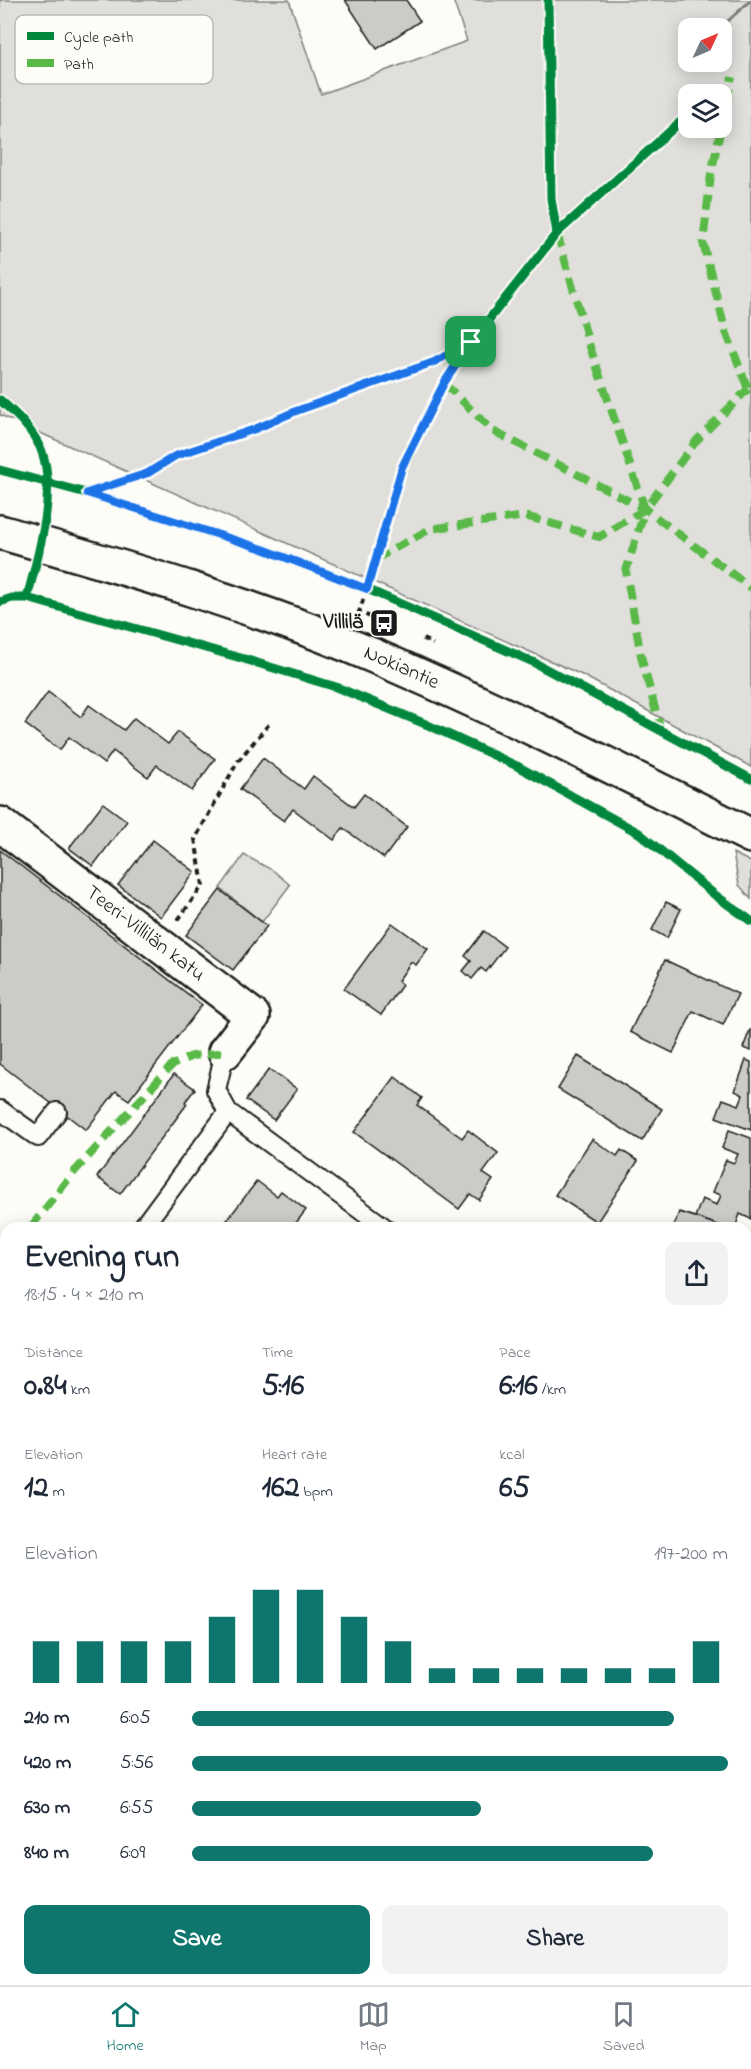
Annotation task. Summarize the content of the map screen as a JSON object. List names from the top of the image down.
{
  "streets": {
    "main road": ["Nokiantie", "Teeri-Villilän katu"]
  },
  "places": {
    "bus stop": ["Villilä"]
  },
  "legend": ["Cycle path", "Path"],
  "north": "top right",
  "page": {
    "heading": ["Evening run", "18:15 · 4 × 210 m"],
    "stats": [
      ["Distance", "0.84 km"],
      ["Time", "5:16"],
      ["Pace", "6:16 /km"],
      ["Elevation", "12 m"],
      ["Heart rate", "162 bpm"],
      ["kcal", "65"]
    ],
    "chart": ["Elevation", "197–200 m"],
    "list": [
      {
        "name": "210 m",
        "note": "6:05"
      },
      {
        "name": "420 m",
        "note": "5:56"
      },
      {
        "name": "630 m",
        "note": "6:55"
      },
      {
        "name": "840 m",
        "note": "6:09"
      }
    ],
    "buttons": ["Save", "Share"],
    "tabs": ["Home", "Map", "Saved"]
  }
}
